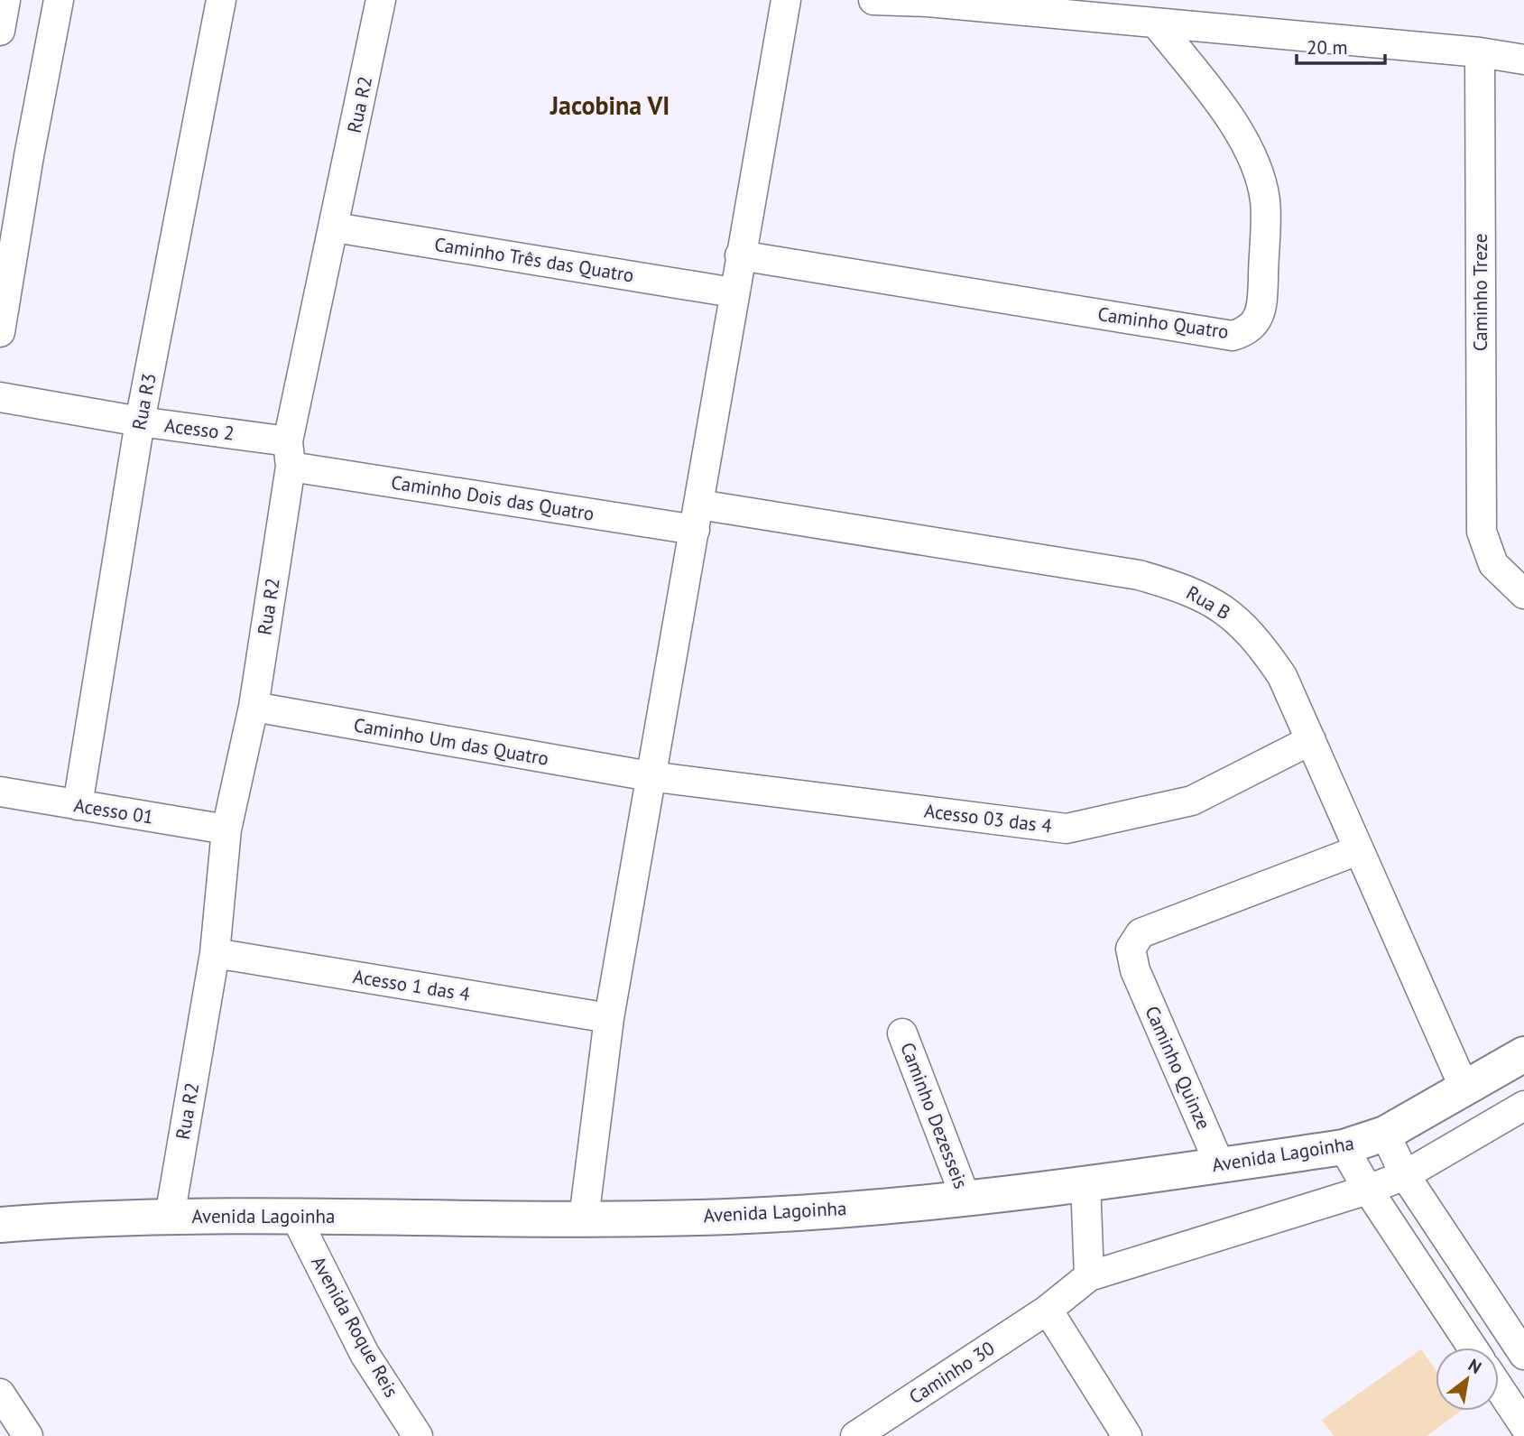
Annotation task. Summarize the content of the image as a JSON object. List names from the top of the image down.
{
  "streets": {
    "street": [
      "Rua R2",
      "Caminho Três das Quatro",
      "Caminho Treze",
      "Caminho Quatro",
      "Rua R3",
      "Acesso 2",
      "Caminho Dois das Quatro",
      "Rua B",
      "Caminho Um das Quatro",
      "Acesso 01",
      "Acesso 03 das 4",
      "Acesso 1 das 4",
      "Caminho Quinze",
      "Caminho Dezesseis",
      "Avenida Lagoinha",
      "Avenida Roque Reis",
      "Caminho 30"
    ]
  },
  "crossings": [
    ["Rua R2", "Caminho Três das Quatro"],
    ["Rua R2", "Acesso 2"],
    ["Rua R2", "Caminho Dois das Quatro"],
    ["Rua R2", "Caminho Um das Quatro"],
    ["Rua R2", "Acesso 01"],
    ["Rua R2", "Acesso 1 das 4"],
    ["Rua R2", "Avenida Lagoinha"],
    ["Rua R3", "Acesso 2"],
    ["Rua R3", "Acesso 01"],
    ["Acesso 2", "Caminho Dois das Quatro"],
    ["Caminho Dois das Quatro", "Rua B"],
    ["Rua B", "Acesso 03 das 4"],
    ["Rua B", "Caminho Quinze"],
    ["Rua B", "Avenida Lagoinha"],
    ["Caminho Um das Quatro", "Acesso 03 das 4"],
    ["Caminho Quinze", "Avenida Lagoinha"],
    ["Caminho Dezesseis", "Avenida Lagoinha"],
    ["Avenida Lagoinha", "Avenida Roque Reis"]
  ],
  "districts": ["Jacobina VI"],
  "scale_bar": "20 m",
  "north": "top right"
}
